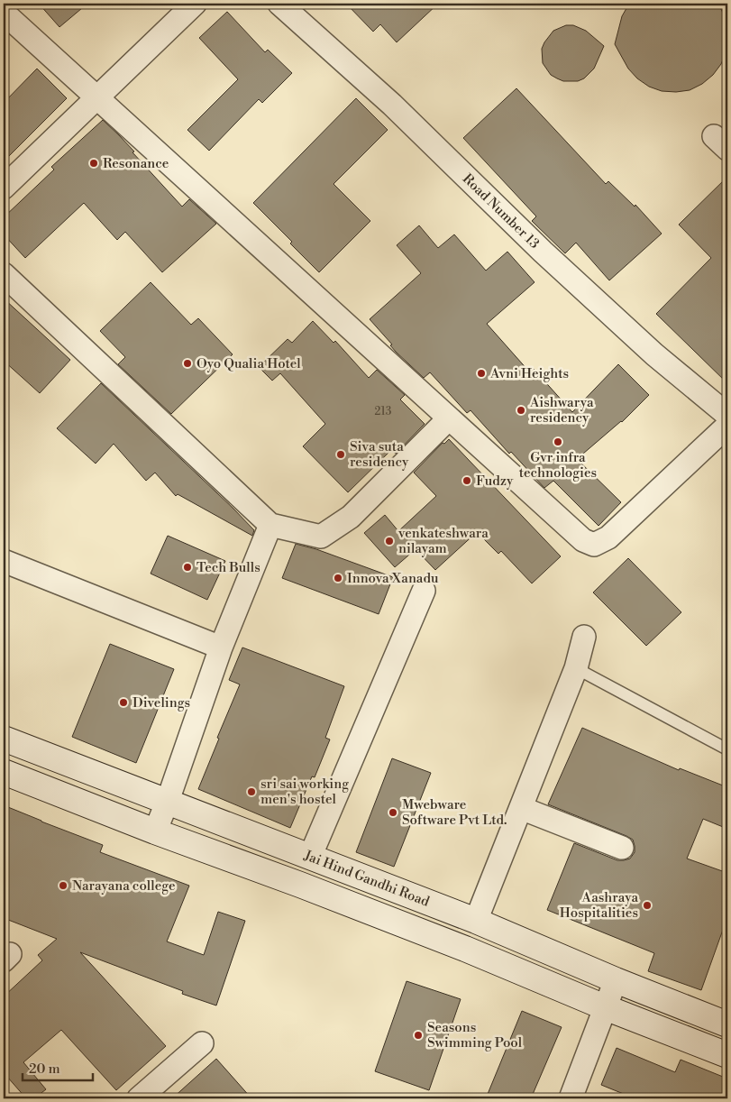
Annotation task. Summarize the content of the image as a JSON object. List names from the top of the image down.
{
  "streets": {
    "street": ["Road Number 13", "Jai Hind Gandhi Road"]
  },
  "places": [
    "Resonance",
    "Oyo Qualia Hotel",
    "Avni Heights",
    "Aishwarya residency",
    "Gvr infra technologies",
    "Siva suta residency",
    "Fudzy",
    "venkateshwara nilayam",
    "Tech Bulls",
    "Innova Xanadu",
    "Divelings",
    "sri sai working men's hostel",
    "Mwebware Software Pvt Ltd.",
    "Narayana college",
    "Aashraya Hospitalities",
    "Seasons Swimming Pool"
  ],
  "house_numbers": ["213"],
  "scale_bar": "20 m"
}
